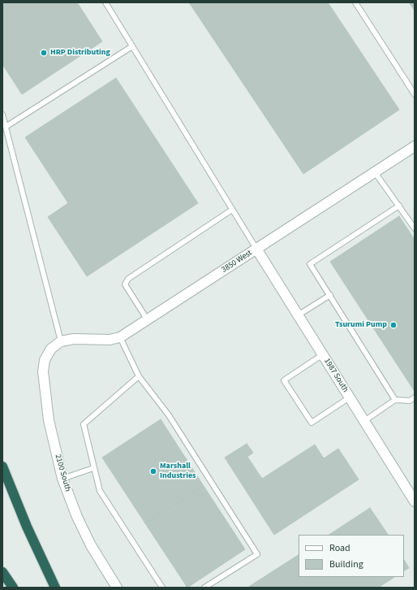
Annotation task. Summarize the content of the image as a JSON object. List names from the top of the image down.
{
  "streets": {
    "street": ["3850 West", "1987 South", "2100 South"]
  },
  "crossings": [
    ["3850 West", "1987 South"],
    ["3850 West", "2100 South"]
  ],
  "places": ["HRP Distributing", "Tsurumi Pump", "Marshall Industries"],
  "legend": ["Road", "Building"]
}
